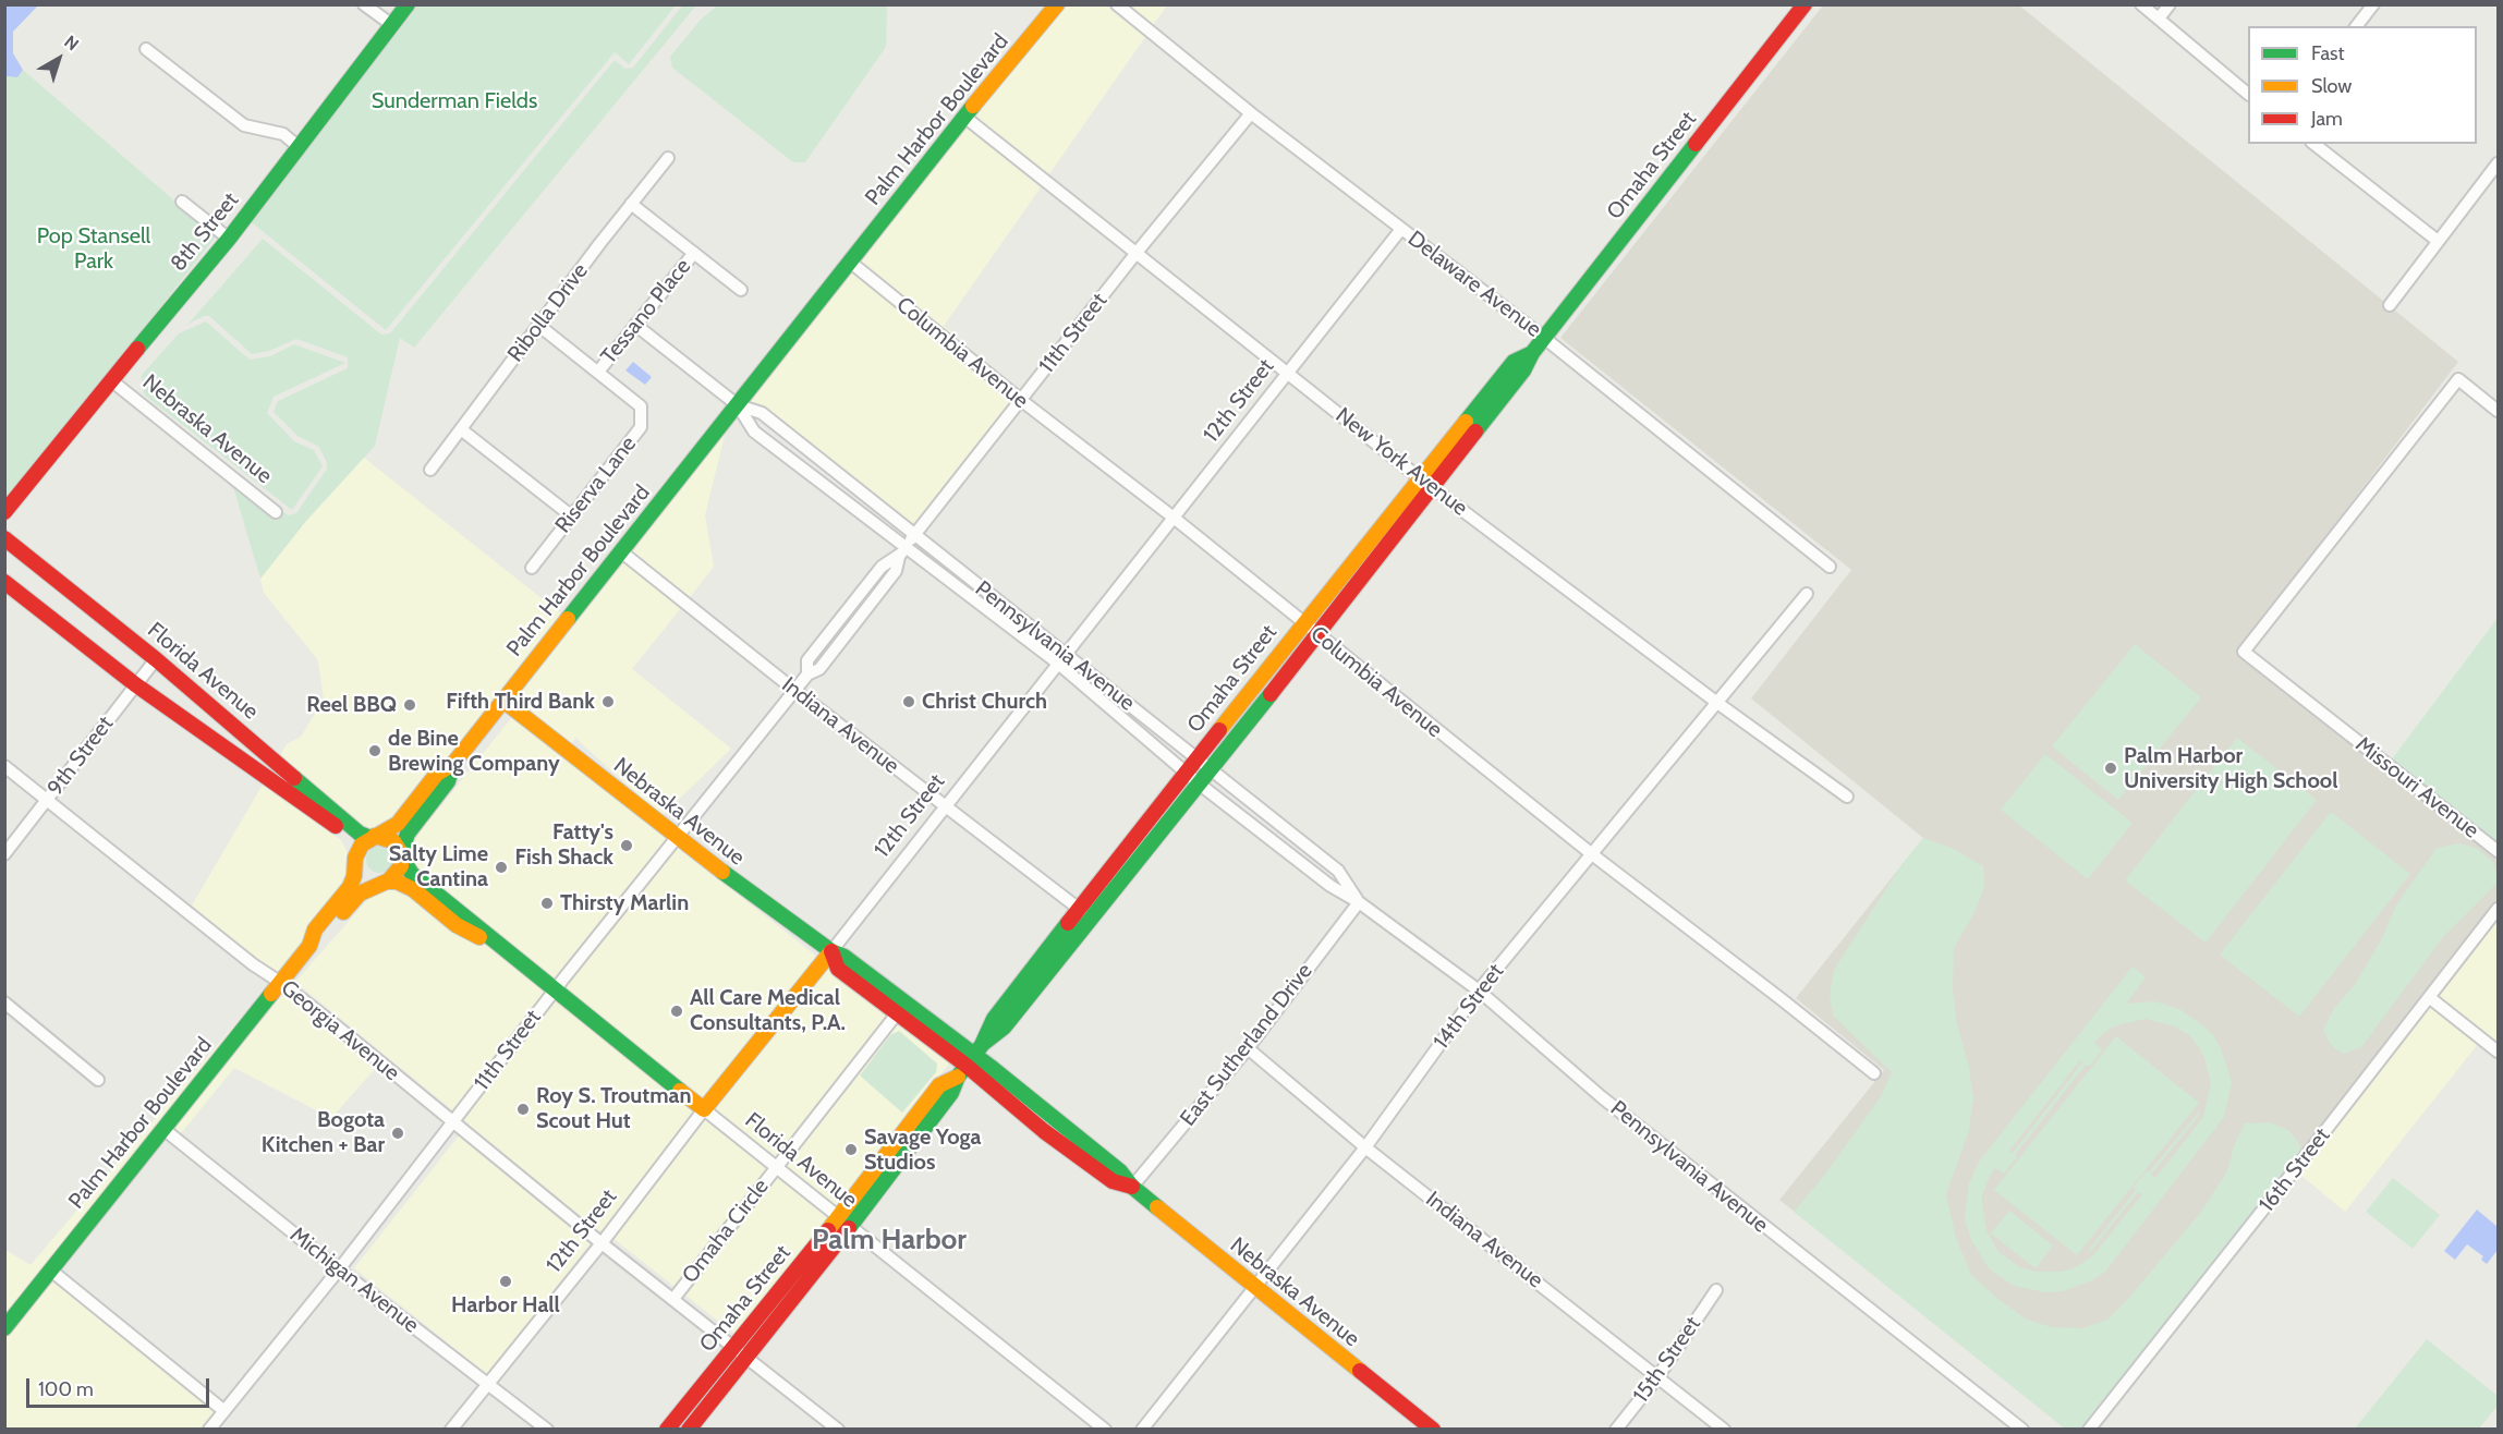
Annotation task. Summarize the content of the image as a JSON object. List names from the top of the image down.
{
  "streets": {
    "street": [
      "Palm Harbor Boulevard",
      "Omaha Street",
      "8th Street",
      "Delaware Avenue",
      "Tessano Place",
      "Ribolla Drive",
      "11th Street",
      "Columbia Avenue",
      "12th Street",
      "Nebraska Avenue",
      "New York Avenue",
      "Riserva Lane",
      "Pennsylvania Avenue",
      "Florida Avenue",
      "Indiana Avenue",
      "9th Street",
      "Missouri Avenue",
      "14th Street",
      "Georgia Avenue",
      "East Sutherland Drive",
      "16th Street",
      "Omaha Circle",
      "Michigan Avenue",
      "15th Street"
    ]
  },
  "crossings": [
    ["Palm Harbor Boulevard", "Columbia Avenue"],
    ["Palm Harbor Boulevard", "Nebraska Avenue"],
    ["Palm Harbor Boulevard", "New York Avenue"],
    ["Palm Harbor Boulevard", "Pennsylvania Avenue"],
    ["Palm Harbor Boulevard", "Florida Avenue"],
    ["Palm Harbor Boulevard", "Indiana Avenue"],
    ["Palm Harbor Boulevard", "Georgia Avenue"],
    ["Palm Harbor Boulevard", "Michigan Avenue"],
    ["Omaha Street", "Delaware Avenue"],
    ["Omaha Street", "Columbia Avenue"],
    ["Omaha Street", "Nebraska Avenue"],
    ["Omaha Street", "New York Avenue"],
    ["Omaha Street", "Pennsylvania Avenue"],
    ["Omaha Street", "Florida Avenue"],
    ["Omaha Street", "Indiana Avenue"],
    ["Omaha Street", "Omaha Circle"],
    ["8th Street", "Nebraska Avenue"],
    ["Delaware Avenue", "11th Street"],
    ["Delaware Avenue", "12th Street"],
    ["Tessano Place", "Riserva Lane"],
    ["Tessano Place", "Pennsylvania Avenue"],
    ["Ribolla Drive", "Riserva Lane"],
    ["11th Street", "Columbia Avenue"],
    ["11th Street", "Nebraska Avenue"],
    ["11th Street", "New York Avenue"],
    ["11th Street", "Pennsylvania Avenue"],
    ["11th Street", "Florida Avenue"],
    ["11th Street", "Indiana Avenue"],
    ["11th Street", "Georgia Avenue"],
    ["11th Street", "Michigan Avenue"],
    ["Columbia Avenue", "12th Street"],
    ["Columbia Avenue", "14th Street"],
    ["12th Street", "Nebraska Avenue"],
    ["12th Street", "New York Avenue"],
    ["12th Street", "Pennsylvania Avenue"],
    ["12th Street", "Florida Avenue"],
    ["12th Street", "Indiana Avenue"],
    ["12th Street", "Georgia Avenue"],
    ["12th Street", "Michigan Avenue"],
    ["Nebraska Avenue", "14th Street"],
    ["Nebraska Avenue", "East Sutherland Drive"],
    ["Nebraska Avenue", "Omaha Circle"],
    ["New York Avenue", "14th Street"],
    ["Pennsylvania Avenue", "14th Street"],
    ["Pennsylvania Avenue", "East Sutherland Drive"],
    ["Florida Avenue", "9th Street"],
    ["Florida Avenue", "Omaha Circle"],
    ["Indiana Avenue", "14th Street"],
    ["Indiana Avenue", "East Sutherland Drive"],
    ["Indiana Avenue", "15th Street"],
    ["9th Street", "Georgia Avenue"],
    ["Georgia Avenue", "Omaha Circle"]
  ],
  "districts": ["Palm Harbor"],
  "parks": ["Sunderman Fields", "Pop Stansell Park"],
  "places": [
    "Fifth Third Bank",
    "Christ Church",
    "Reel BBQ",
    "de Bine Brewing Company",
    "Palm Harbor University High School",
    "Fatty's Fish Shack",
    "Salty Lime Cantina",
    "Thirsty Marlin",
    "All Care Medical Consultants, P.A.",
    "Roy S. Troutman Scout Hut",
    "Bogota Kitchen + Bar",
    "Savage Yoga Studios",
    "Harbor Hall"
  ],
  "legend": ["Fast", "Slow", "Jam"],
  "scale_bar": "100 m",
  "north": "top right"
}
